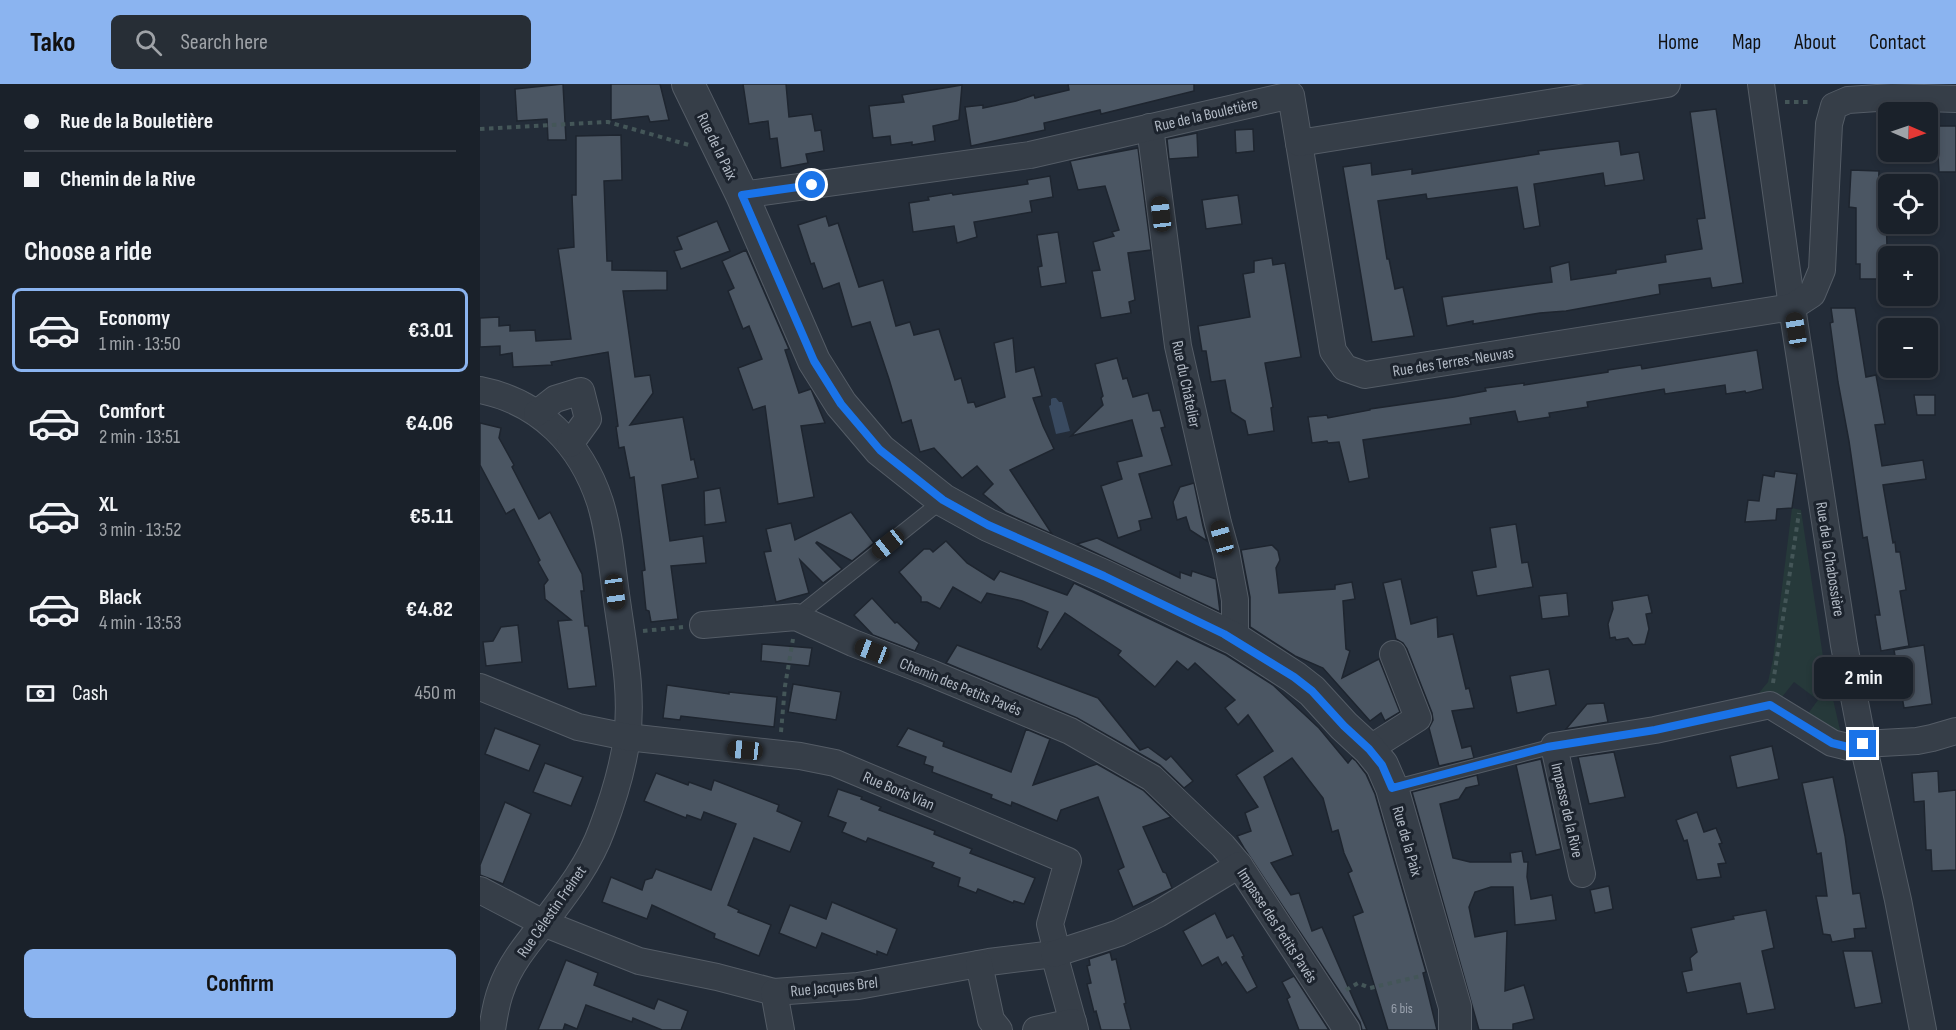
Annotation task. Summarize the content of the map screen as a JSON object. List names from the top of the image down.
{
  "streets": {
    "street": [
      "Rue de la Bouletière",
      "Rue de la Paix",
      "Rue des Terres-Neuvas",
      "Rue du Châtelier",
      "Rue de la Chabossière",
      "Chemin des Petits Pavés",
      "Rue Boris Vian",
      "Impasse de la Rive",
      "Rue Célestin Freinet",
      "Impasse des Petits Pavés",
      "Rue Jacques Brel"
    ]
  },
  "crossings": [
    ["Rue de la Bouletière", "Rue de la Paix"],
    ["Rue de la Bouletière", "Rue des Terres-Neuvas"],
    ["Rue de la Bouletière", "Rue du Châtelier"],
    ["Rue de la Paix", "Rue du Châtelier"],
    ["Rue des Terres-Neuvas", "Rue de la Chabossière"],
    ["Chemin des Petits Pavés", "Impasse des Petits Pavés"],
    ["Rue Boris Vian", "Rue Célestin Freinet"],
    ["Rue Boris Vian", "Rue Jacques Brel"],
    ["Rue Célestin Freinet", "Rue Jacques Brel"],
    ["Impasse des Petits Pavés", "Rue Jacques Brel"]
  ],
  "house_numbers": ["6 bis"],
  "north": "right",
  "page": {
    "header": "Tako",
    "search": "Search here",
    "nav": [
      "Home",
      "Map",
      "About",
      "Contact"
    ],
    "banner": ["Rue de la Bouletière", "Chemin de la Rive"],
    "map_buttons": ["+", "−"],
    "heading": "Choose a ride",
    "list": [
      {
        "name": "Economy",
        "note": "1 min · 13:50",
        "value": "€3.01"
      },
      {
        "name": "Comfort",
        "note": "2 min · 13:51",
        "value": "€4.06"
      },
      {
        "name": "XL",
        "note": "3 min · 13:52",
        "value": "€5.11"
      },
      {
        "name": "Black",
        "note": "4 min · 13:53",
        "value": "€4.82"
      }
    ],
    "bubble": "2 min",
    "pay": ["Cash", "450 m"],
    "buttons": "Confirm"
  }
}
